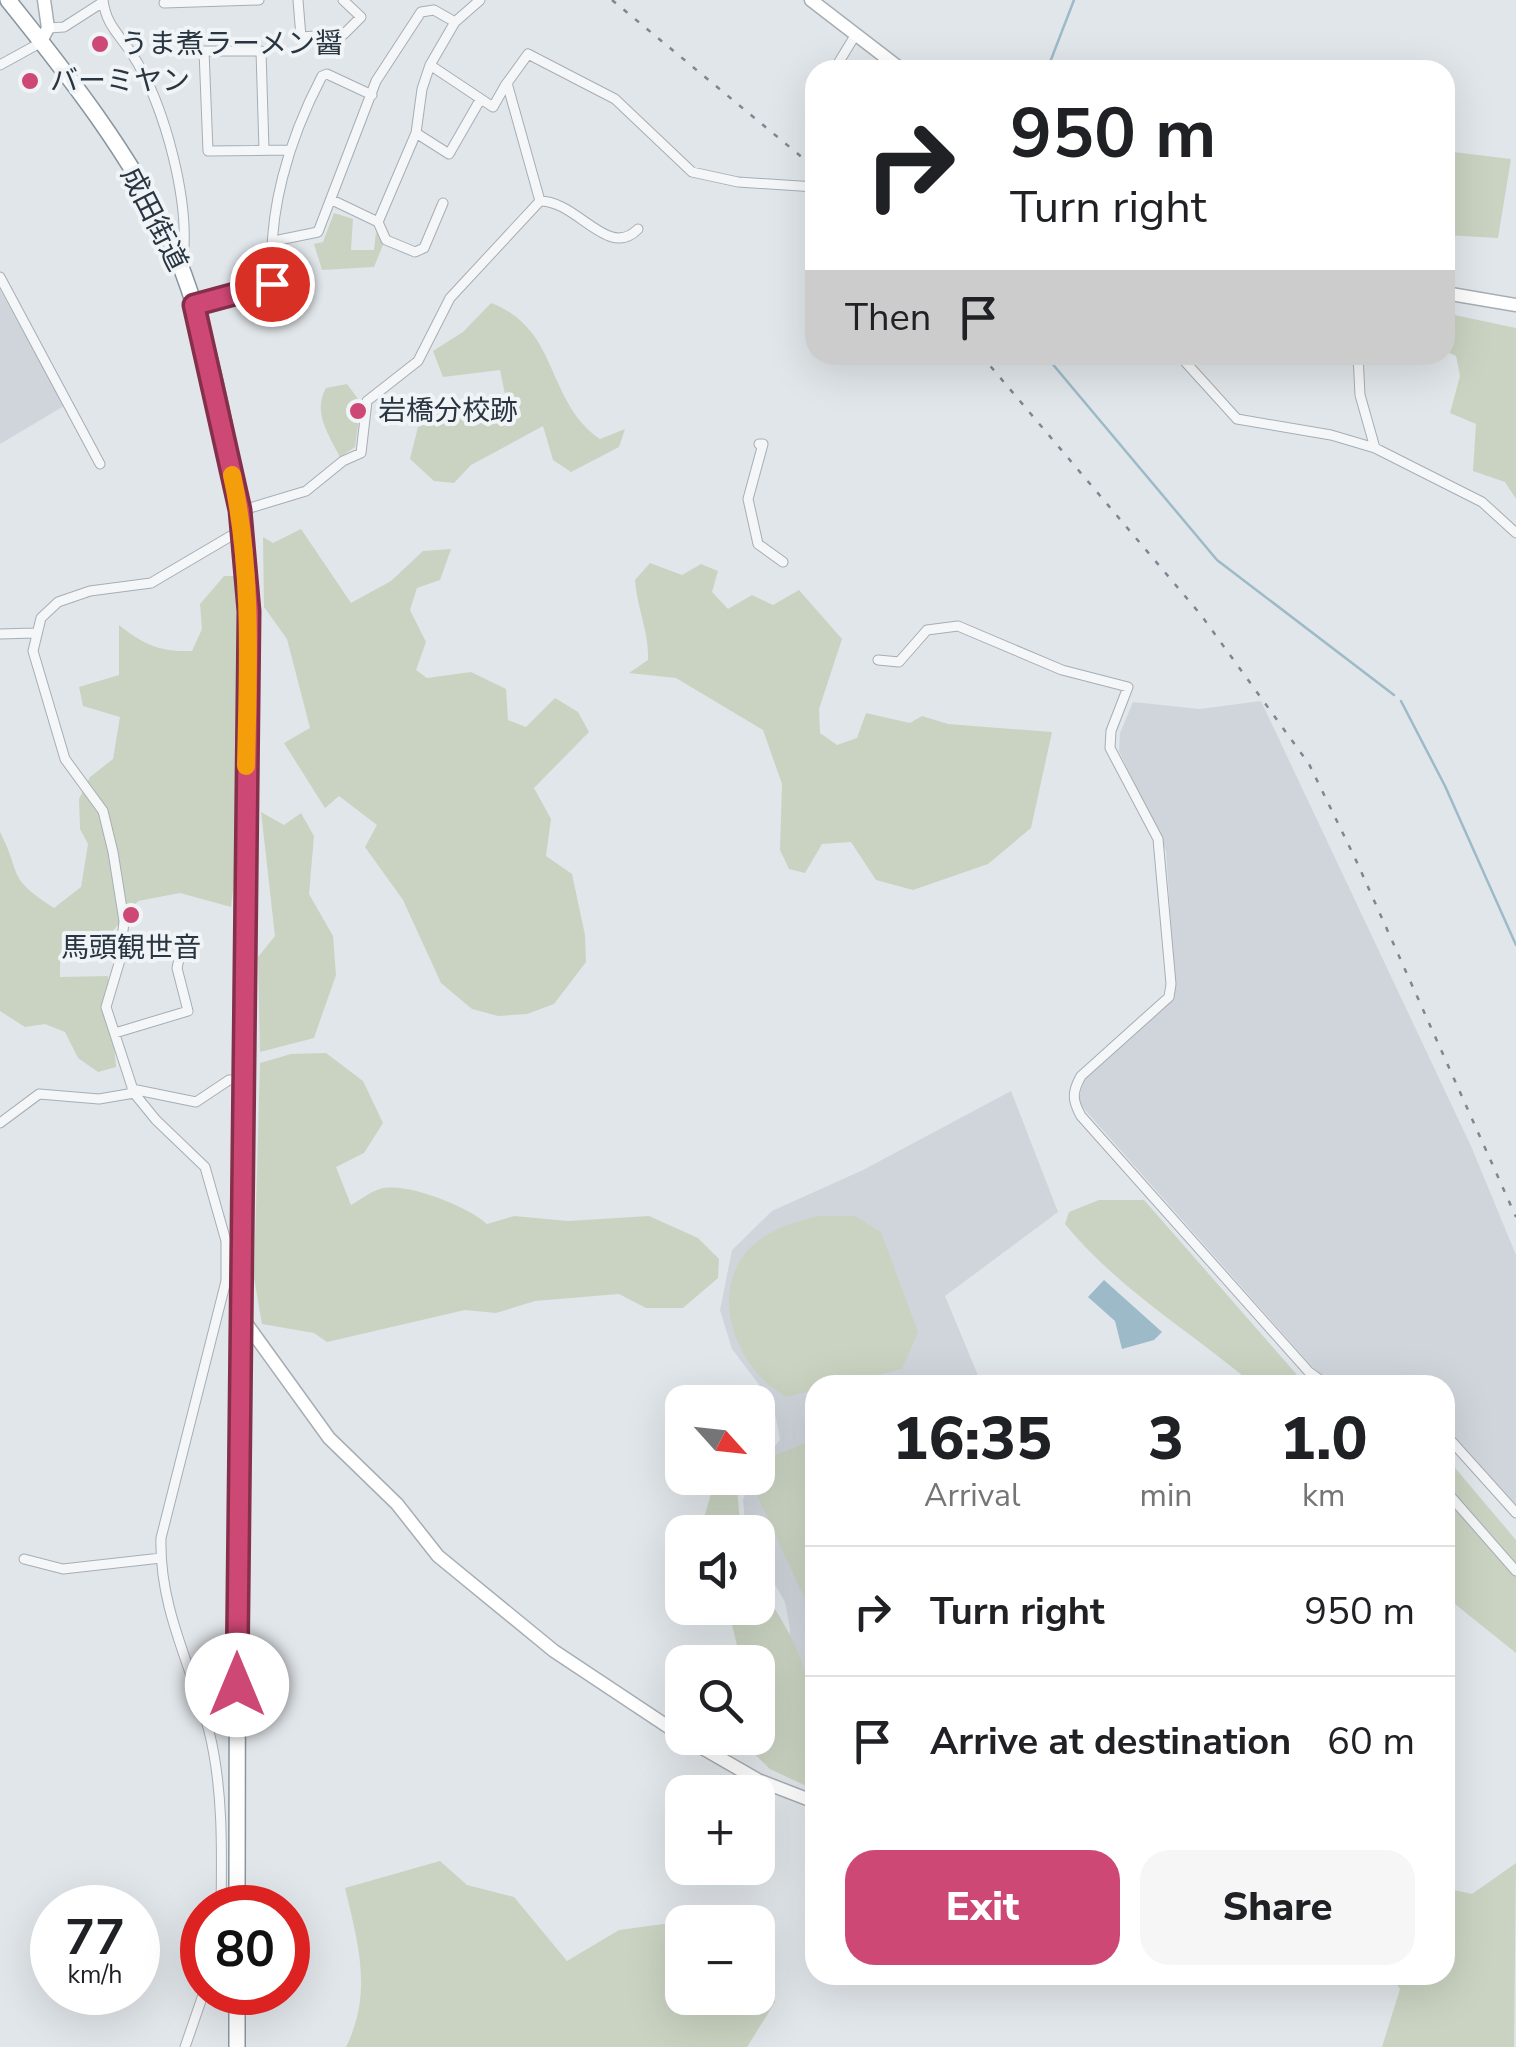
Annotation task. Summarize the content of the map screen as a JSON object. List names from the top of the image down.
{
  "streets": {
    "highway": ["成田街道"]
  },
  "places": [
    "うま煮ラーメン醤",
    "バーミヤン",
    "岩橋分校跡",
    "馬頭観世音"
  ],
  "north": "bottom right",
  "page": {
    "turn": ["950 m", "Turn right"],
    "then": "Then",
    "eta": [
      "16:35",
      "Arrival",
      "3",
      "min",
      "1.0",
      "km"
    ],
    "map_buttons": ["+", "−"],
    "list": [
      {
        "name": "Turn right",
        "value": "950 m"
      },
      {
        "name": "Arrive at destination",
        "value": "60 m"
      }
    ],
    "buttons": ["Exit", "Share"],
    "speed": "77 km/h",
    "limit": "80"
  }
}
